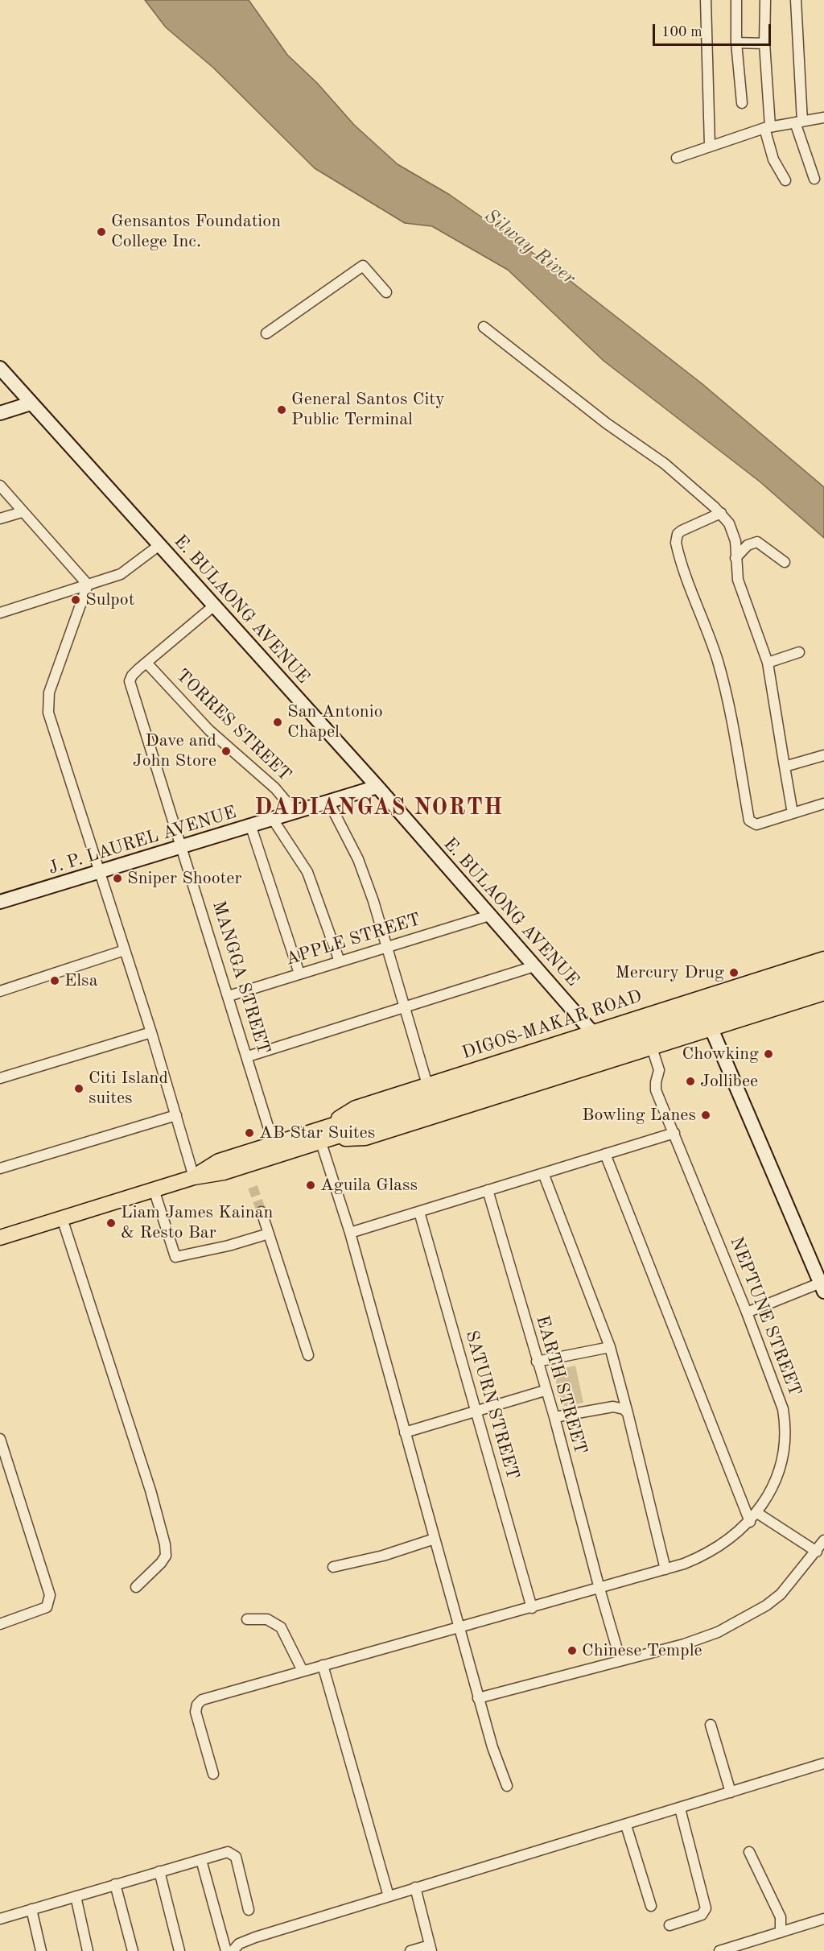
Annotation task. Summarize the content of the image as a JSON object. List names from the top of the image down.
{
  "streets": {
    "main road": ["E. BULAONG AVENUE", "J. P. LAUREL AVENUE", "DIGOS-MAKAR ROAD"],
    "street": [
      "TORRES STREET",
      "APPLE STREET",
      "MANGGA STREET",
      "NEPTUNE STREET",
      "EARTH STREET",
      "SATURN STREET"
    ]
  },
  "crossings": [
    ["E. BULAONG AVENUE", "J. P. LAUREL AVENUE"],
    ["E. BULAONG AVENUE", "APPLE STREET"],
    ["E. BULAONG AVENUE", "MANGGA STREET"],
    ["E. BULAONG AVENUE", "DIGOS-MAKAR ROAD"],
    ["TORRES STREET", "J. P. LAUREL AVENUE"],
    ["TORRES STREET", "MANGGA STREET"],
    ["J. P. LAUREL AVENUE", "MANGGA STREET"],
    ["APPLE STREET", "MANGGA STREET"],
    ["MANGGA STREET", "DIGOS-MAKAR ROAD"],
    ["DIGOS-MAKAR ROAD", "NEPTUNE STREET"],
    ["NEPTUNE STREET", "EARTH STREET"],
    ["NEPTUNE STREET", "SATURN STREET"]
  ],
  "districts": ["DADIANGAS NORTH"],
  "water": ["Silway River"],
  "places": [
    "Gensantos Foundation College Inc.",
    "General Santos City Public Terminal",
    "Sulpot",
    "San Antonio Chapel",
    "Dave and John Store",
    "Sniper Shooter",
    "Mercury Drug",
    "Elsa",
    "Chowking",
    "Jollibee",
    "Citi Island suites",
    "Bowling Lanes",
    "AB Star Suites",
    "Aguila Glass",
    "Liam James Kainan & Resto Bar",
    "Chinese Temple"
  ],
  "scale_bar": "100 m"
}
